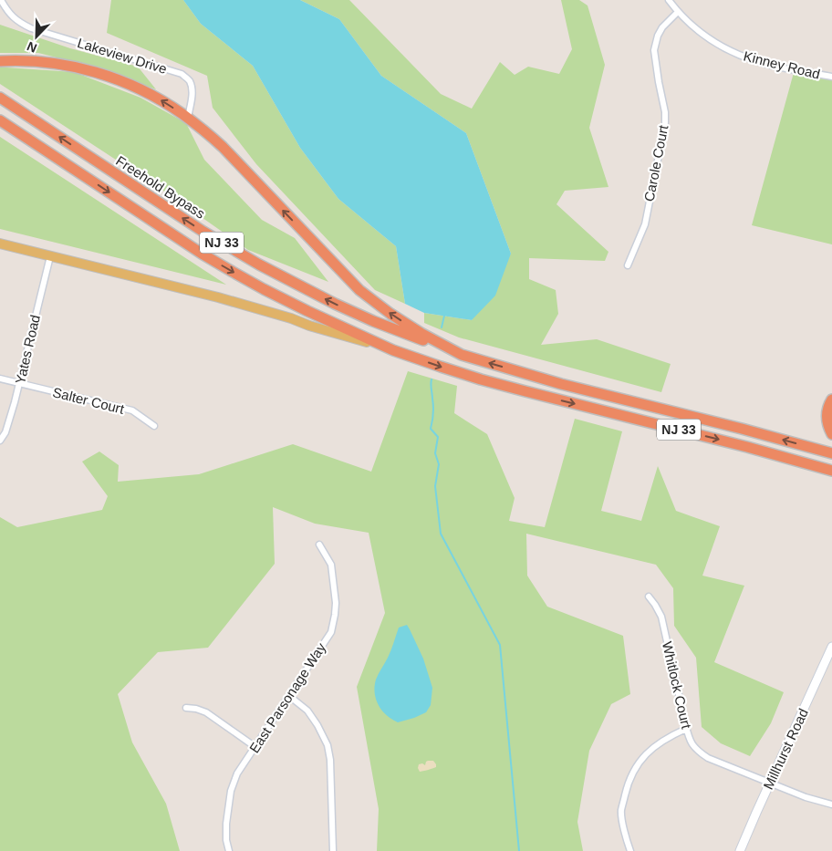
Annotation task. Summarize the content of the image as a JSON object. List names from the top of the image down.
{
  "streets": {
    "highway": ["Freehold Bypass", "NJ 33"],
    "street": [
      "Lakeview Drive",
      "Kinney Road",
      "Carole Court",
      "Yates Road",
      "Salter Court",
      "Whitlock Court",
      "East Parsonage Way",
      "Millhurst Road"
    ]
  },
  "crossings": [
    ["Kinney Road", "Carole Court"],
    ["Freehold Bypass", "NJ 33"],
    ["Yates Road", "Salter Court"],
    ["Whitlock Court", "Millhurst Road"]
  ],
  "north": "bottom left"
}
